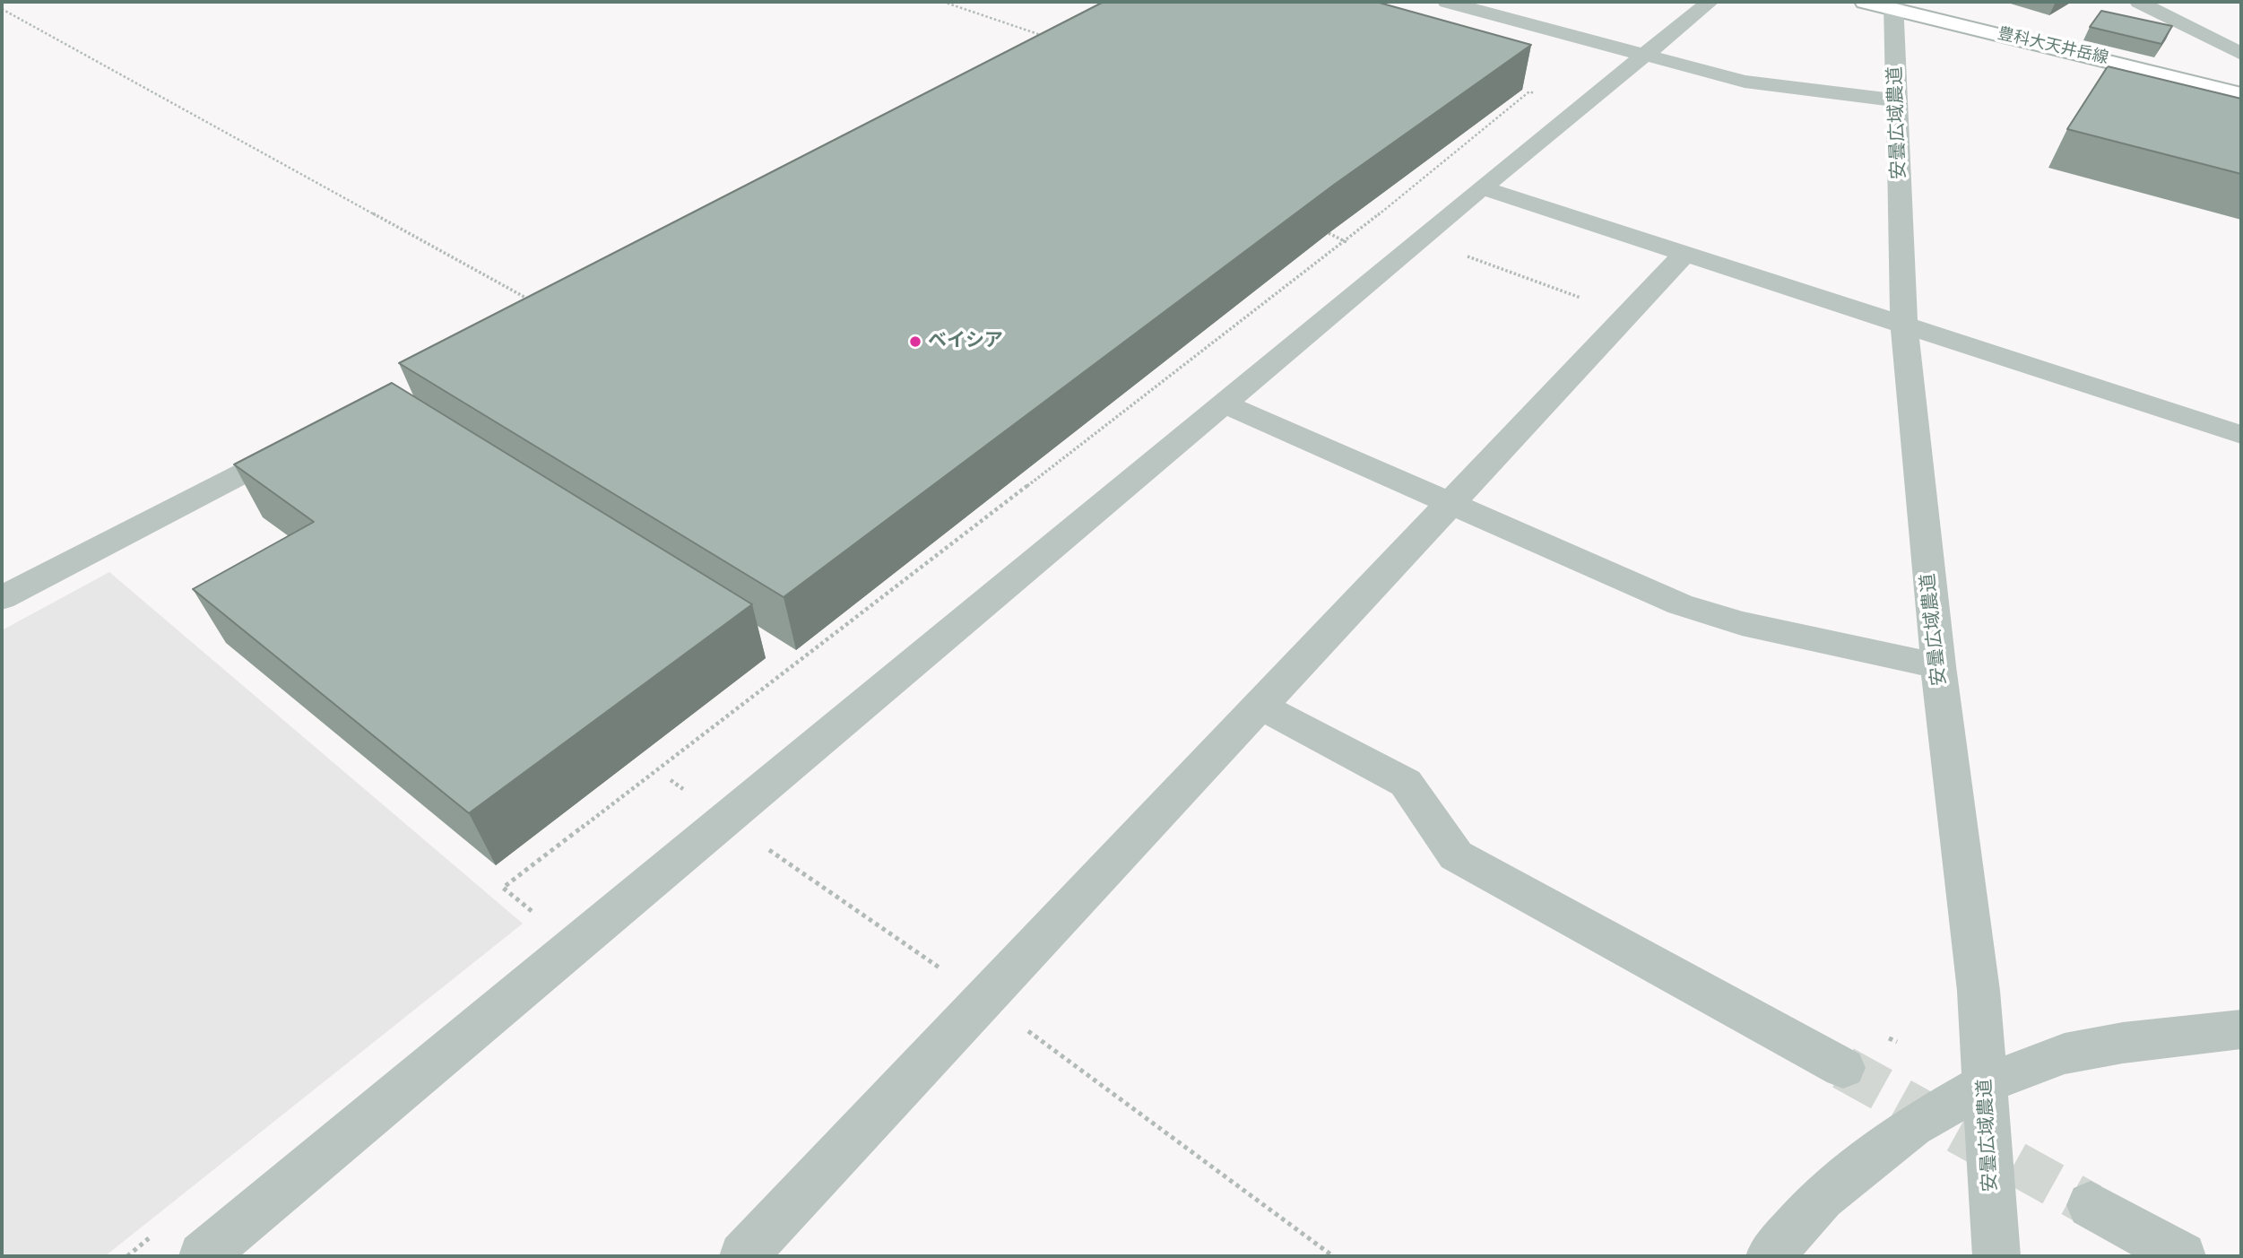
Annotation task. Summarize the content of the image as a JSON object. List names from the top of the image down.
{
  "streets": {
    "main road": ["豊科大天井岳線"],
    "street": ["安曇広域農道"]
  },
  "crossings": [
    ["豊科大天井岳線", "安曇広域農道"]
  ],
  "places": ["ベイシア"]
}
